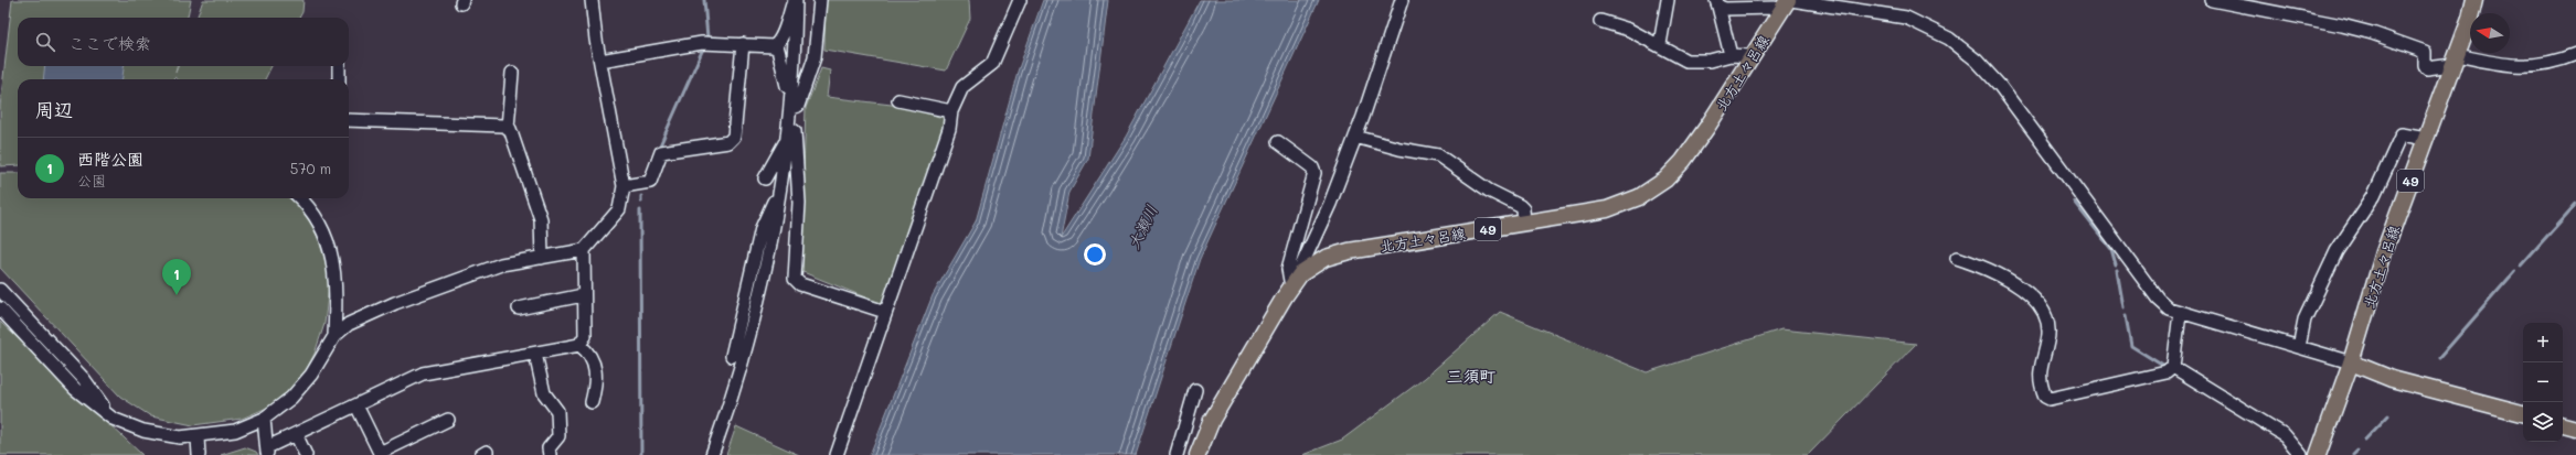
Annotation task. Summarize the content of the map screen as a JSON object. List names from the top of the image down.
{
  "streets": {
    "main road": ["北方土々呂線", "49"]
  },
  "districts": ["三須町"],
  "water": ["大瀬川"],
  "north": "left",
  "page": {
    "search": "ここで検索",
    "heading": "周辺",
    "list": [
      {
        "mark": "1",
        "name": "西階公園",
        "note": "公園",
        "value": "570 m"
      }
    ],
    "pins": "1",
    "map_buttons": ["+", "−"]
  }
}
